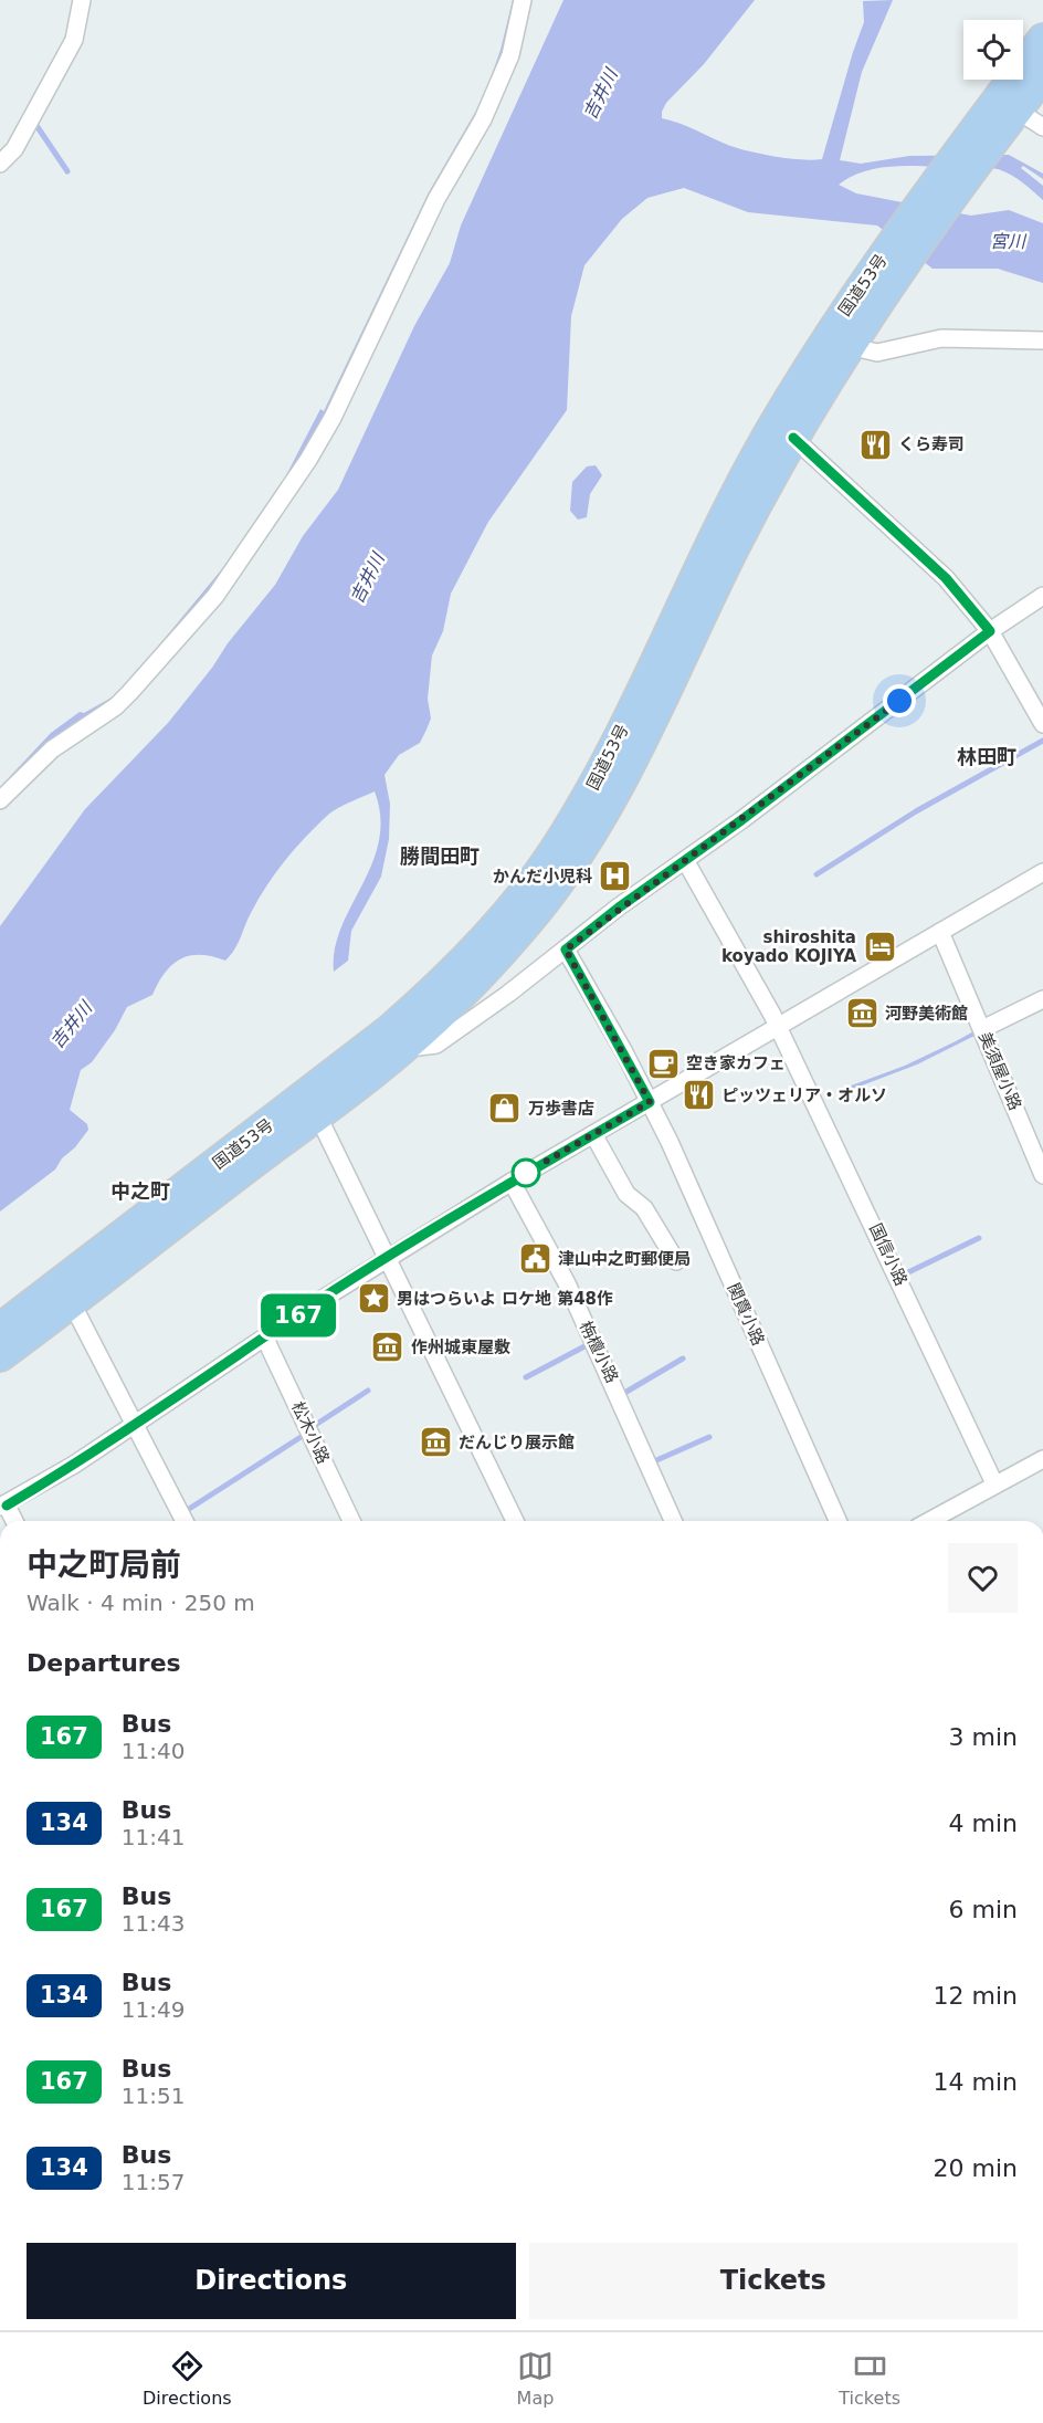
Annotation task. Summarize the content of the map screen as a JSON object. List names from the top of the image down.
{
  "streets": {
    "highway": ["国道53号"],
    "street": [
      "美須屋小路",
      "国信小路",
      "関貫小路",
      "栴檀小路",
      "松木小路"
    ]
  },
  "districts": ["林田町", "勝間田町", "中之町"],
  "water": ["吉井川", "宮川"],
  "places": {
    "restaurant": ["くら寿司", "ピッツェリア・オルソ"],
    "hospital": ["かんだ小児科"],
    "hotel": ["shiroshita koyado KOJIYA"],
    "museum": ["河野美術館", "作州城東屋敷", "だんじり展示館"],
    "cafe": ["空き家カフェ"],
    "shop": ["万歩書店"],
    "public building": ["津山中之町郵便局"],
    "place": ["男はつらいよ ロケ地 第48作"]
  },
  "lines": ["bus line 167"],
  "page": {
    "on_map": "167",
    "heading": [
      ["中之町局前", "Walk · 4 min · 250 m"],
      "Departures"
    ],
    "list": [
      {
        "mark": "167",
        "name": "Bus",
        "note": "11:40",
        "value": "3 min"
      },
      {
        "mark": "134",
        "name": "Bus",
        "note": "11:41",
        "value": "4 min"
      },
      {
        "mark": "167",
        "name": "Bus",
        "note": "11:43",
        "value": "6 min"
      },
      {
        "mark": "134",
        "name": "Bus",
        "note": "11:49",
        "value": "12 min"
      },
      {
        "mark": "167",
        "name": "Bus",
        "note": "11:51",
        "value": "14 min"
      },
      {
        "mark": "134",
        "name": "Bus",
        "note": "11:57",
        "value": "20 min"
      }
    ],
    "buttons": ["Directions", "Tickets"],
    "tabs": ["Directions", "Map", "Tickets"]
  }
}
